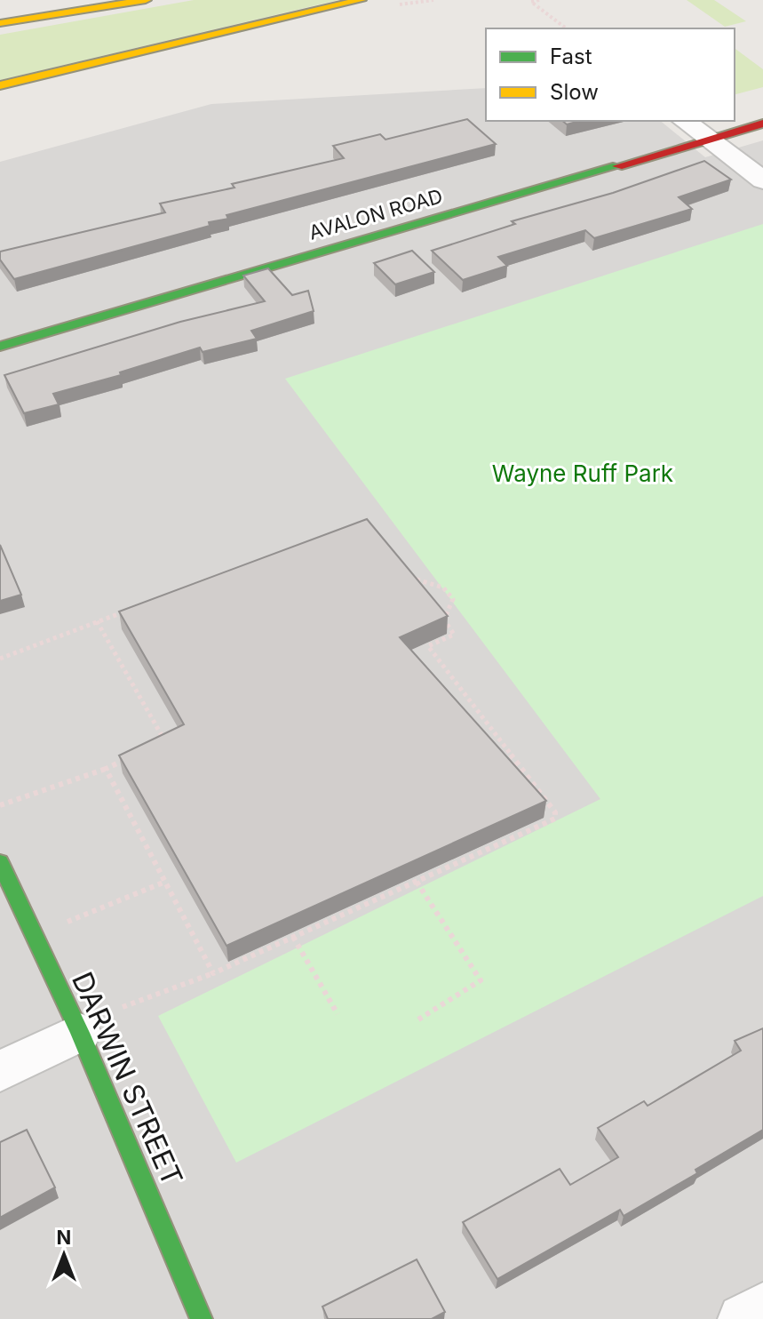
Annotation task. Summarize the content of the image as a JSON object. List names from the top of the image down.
{
  "streets": {
    "street": ["AVALON ROAD", "DARWIN STREET"]
  },
  "parks": ["Wayne Ruff Park"],
  "legend": ["Fast", "Slow"],
  "north": "top"
}
